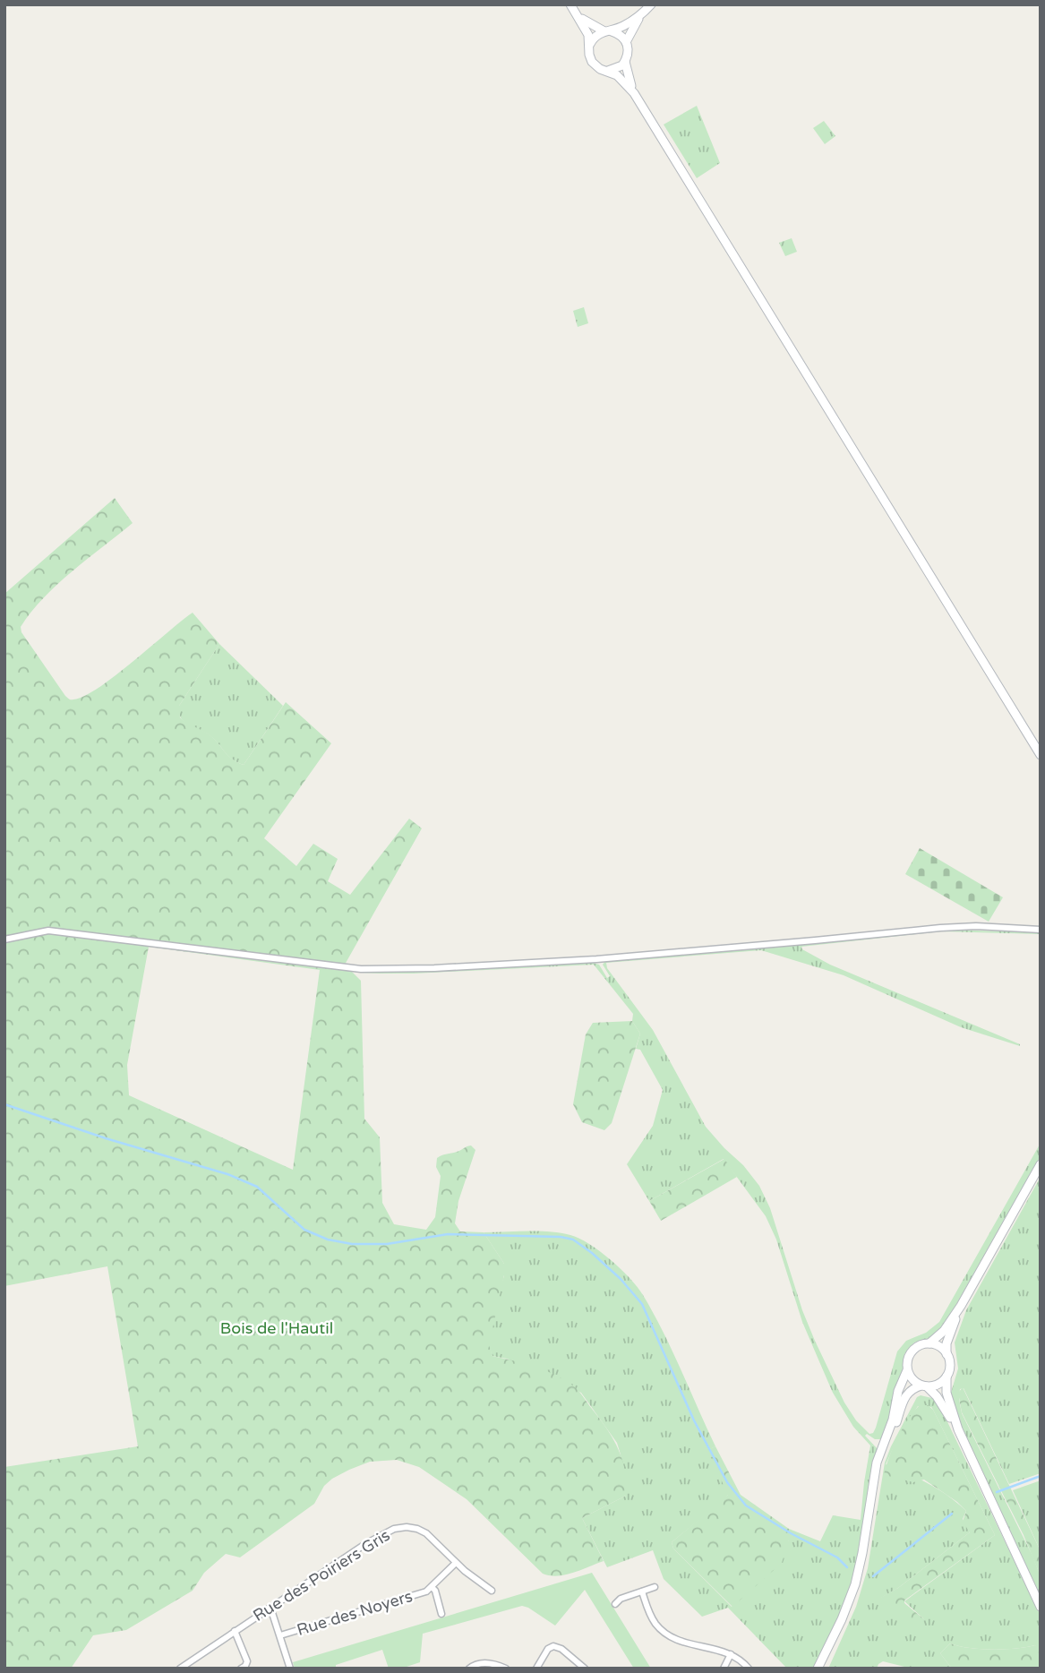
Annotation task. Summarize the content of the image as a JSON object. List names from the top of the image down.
{
  "streets": {
    "street": ["Rue des Poiriers Gris", "Rue des Noyers"]
  },
  "crossings": [
    ["Rue des Poiriers Gris", "Rue des Noyers"]
  ],
  "parks": ["Bois de l'Hautil"]
}
